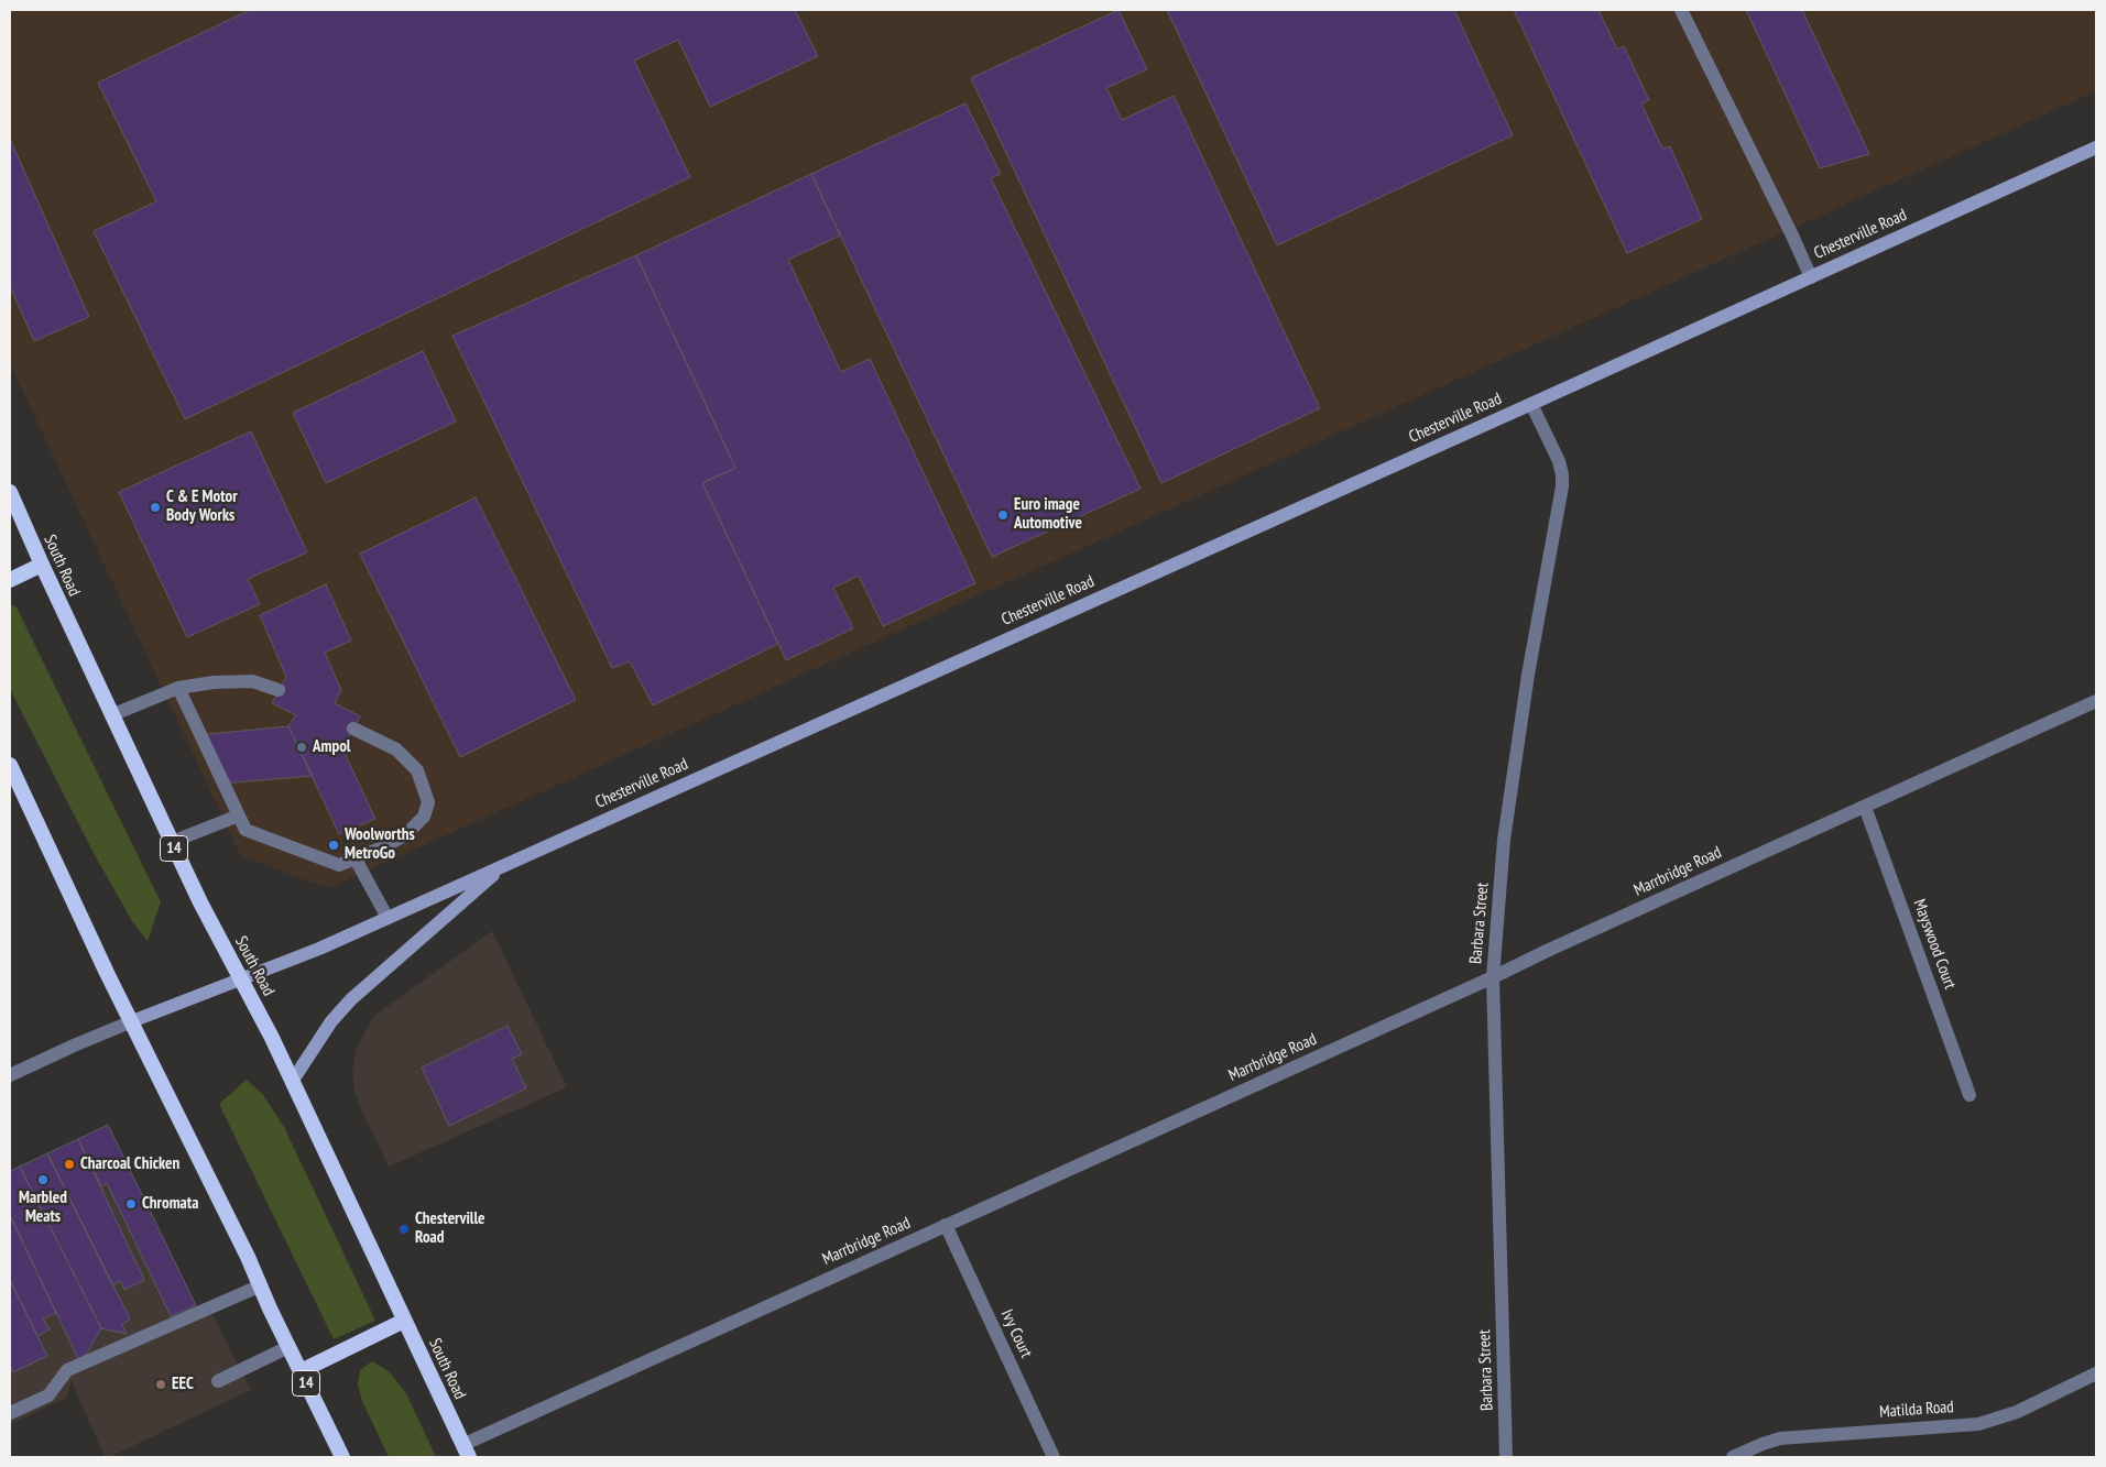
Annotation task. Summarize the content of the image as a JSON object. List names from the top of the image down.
{
  "streets": {
    "highway": ["South Road", "14"],
    "main road": ["Chesterville Road"],
    "street": [
      "Marrbridge Road",
      "Barbara Street",
      "Mayswood Court",
      "Ivy Court",
      "Matilda Road"
    ]
  },
  "crossings": [
    ["Chesterville Road", "South Road"],
    ["Chesterville Road", "14"],
    ["Chesterville Road", "Barbara Street"],
    ["South Road", "Marrbridge Road"],
    ["Marrbridge Road", "Barbara Street"],
    ["Marrbridge Road", "Mayswood Court"],
    ["Marrbridge Road", "Ivy Court"]
  ],
  "places": [
    "C & E Motor Body Works",
    "Euro image Automotive",
    "Ampol",
    "Woolworths MetroGo",
    "Charcoal Chicken",
    "Marbled Meats",
    "Chromata",
    "Chesterville Road",
    "EEC"
  ]
}
